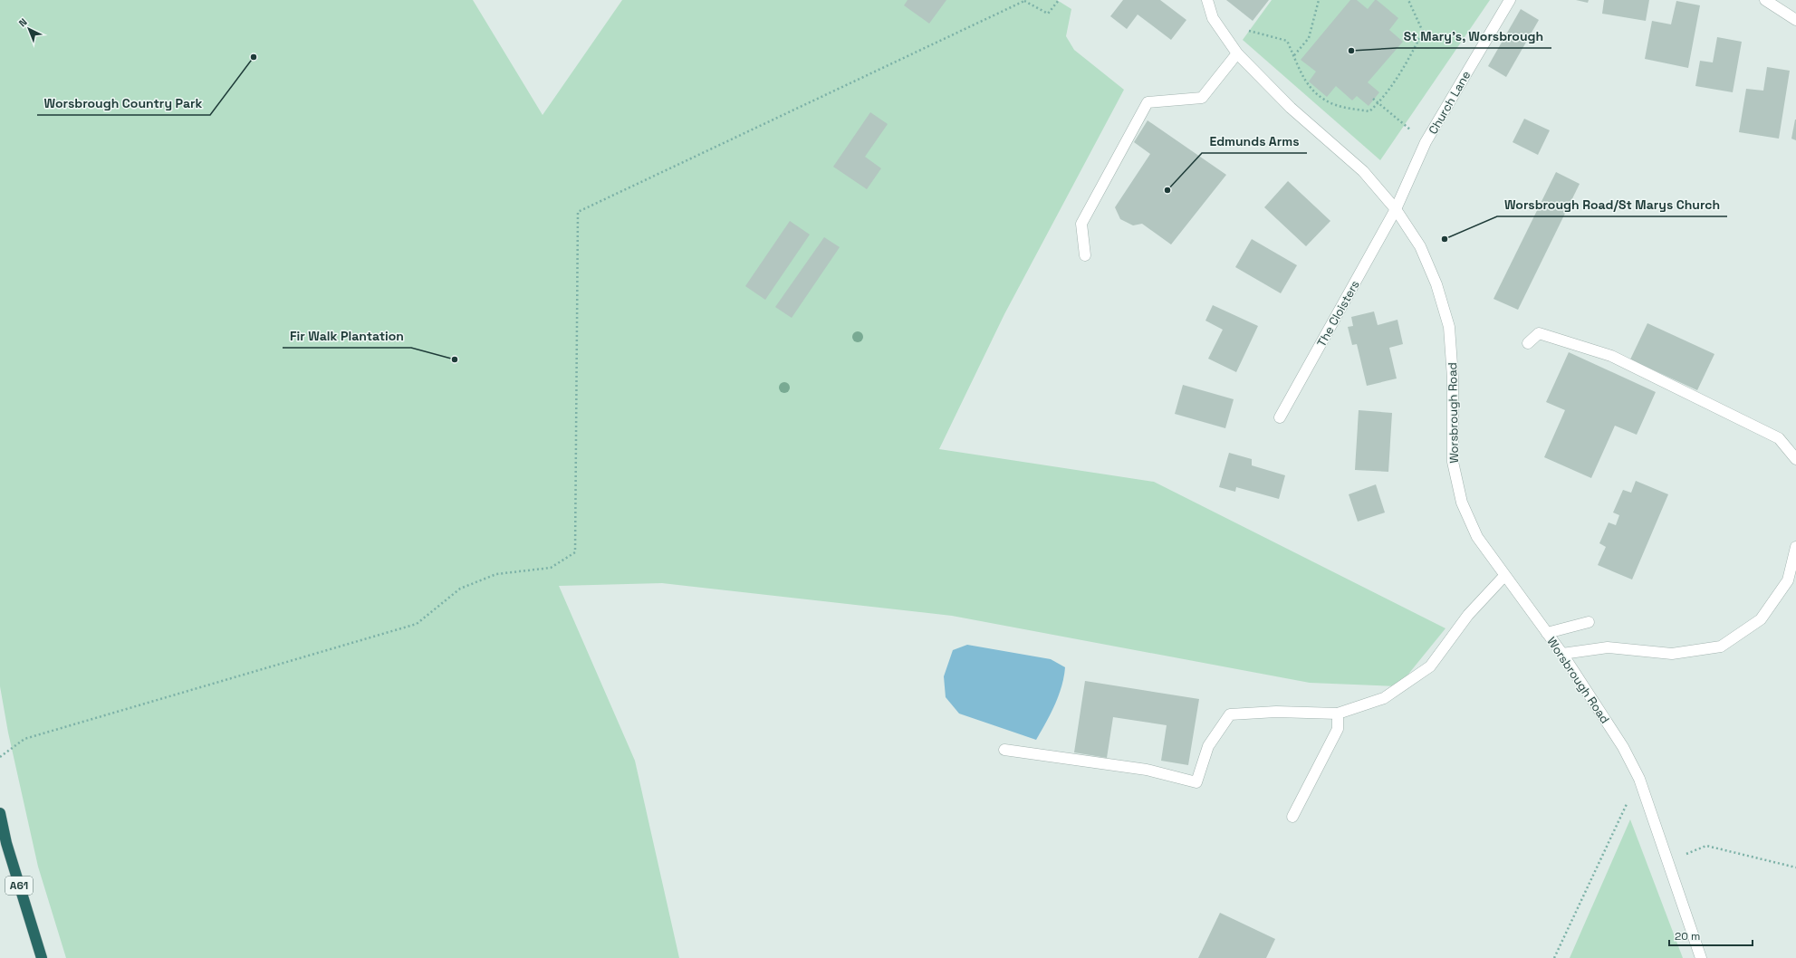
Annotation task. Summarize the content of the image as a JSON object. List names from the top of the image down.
{
  "streets": {
    "highway": ["A61"],
    "street": ["Church Lane", "The Cloisters", "Worsbrough Road"]
  },
  "crossings": [
    ["Church Lane", "The Cloisters"],
    ["Church Lane", "Worsbrough Road"],
    ["The Cloisters", "Worsbrough Road"]
  ],
  "places": [
    "St Mary's, Worsbrough",
    "Worsbrough Country Park",
    "Edmunds Arms",
    "Worsbrough Road/St Marys Church",
    "Fir Walk Plantation"
  ],
  "scale_bar": "20 m",
  "north": "top left"
}
